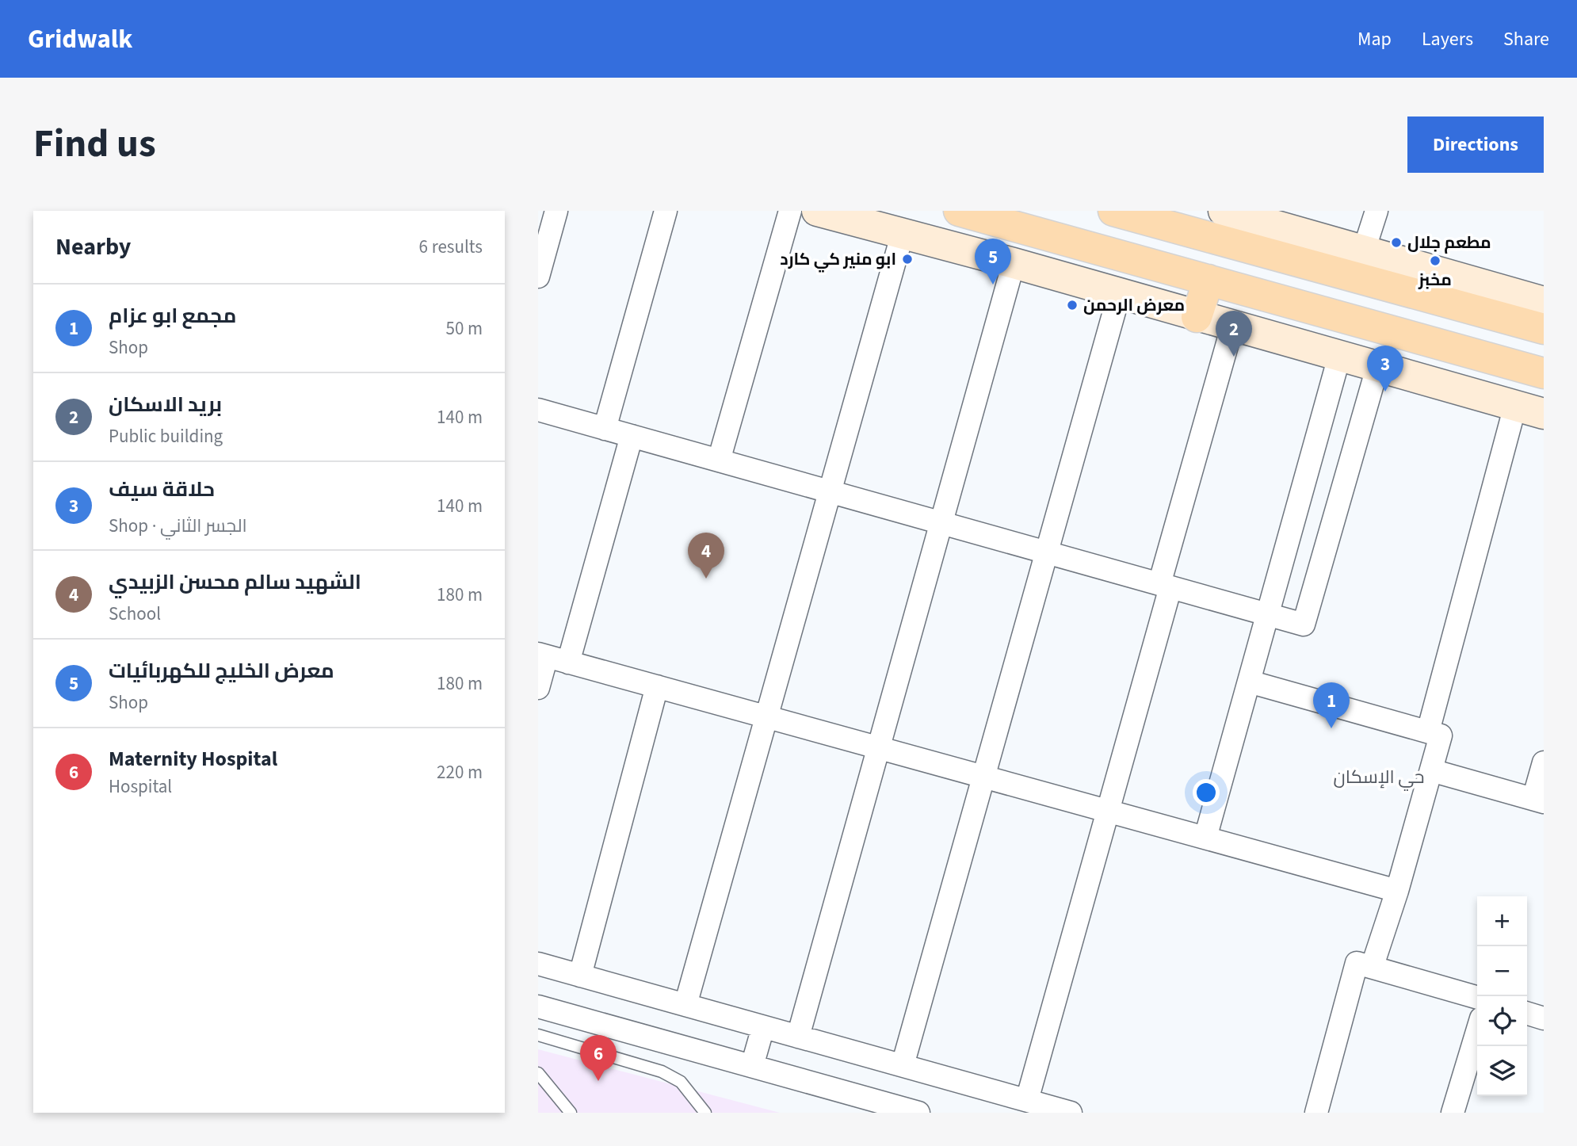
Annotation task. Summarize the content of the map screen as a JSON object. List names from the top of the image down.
{
  "districts": ["حي الإسكان"],
  "places": [
    "مطعم جلال",
    "ابو منير كي كارد",
    "مخبز",
    "معرض الرحمن"
  ],
  "page": {
    "header": "Gridwalk",
    "nav": ["Map", "Layers", "Share"],
    "title": "Find us",
    "buttons": "Directions",
    "heading": ["Nearby", "6 results"],
    "pins": [
      "5",
      "2",
      "3",
      "4",
      "1",
      "6"
    ],
    "list": [
      {
        "mark": "1",
        "name": "مجمع ابو عزام",
        "note": "Shop",
        "value": "50 m"
      },
      {
        "mark": "2",
        "name": "بريد الاسكان",
        "note": "Public building",
        "value": "140 m"
      },
      {
        "mark": "3",
        "name": "حلاقة سيف",
        "note": "Shop · الجسر الثاني",
        "value": "140 m"
      },
      {
        "mark": "4",
        "name": "الشهيد سالم محسن الزبيدي",
        "note": "School",
        "value": "180 m"
      },
      {
        "mark": "5",
        "name": "معرض الخليج للكهربائيات",
        "note": "Shop",
        "value": "180 m"
      },
      {
        "mark": "6",
        "name": "Maternity Hospital",
        "note": "Hospital",
        "value": "220 m"
      }
    ],
    "map_buttons": ["+", "−"]
  }
}
